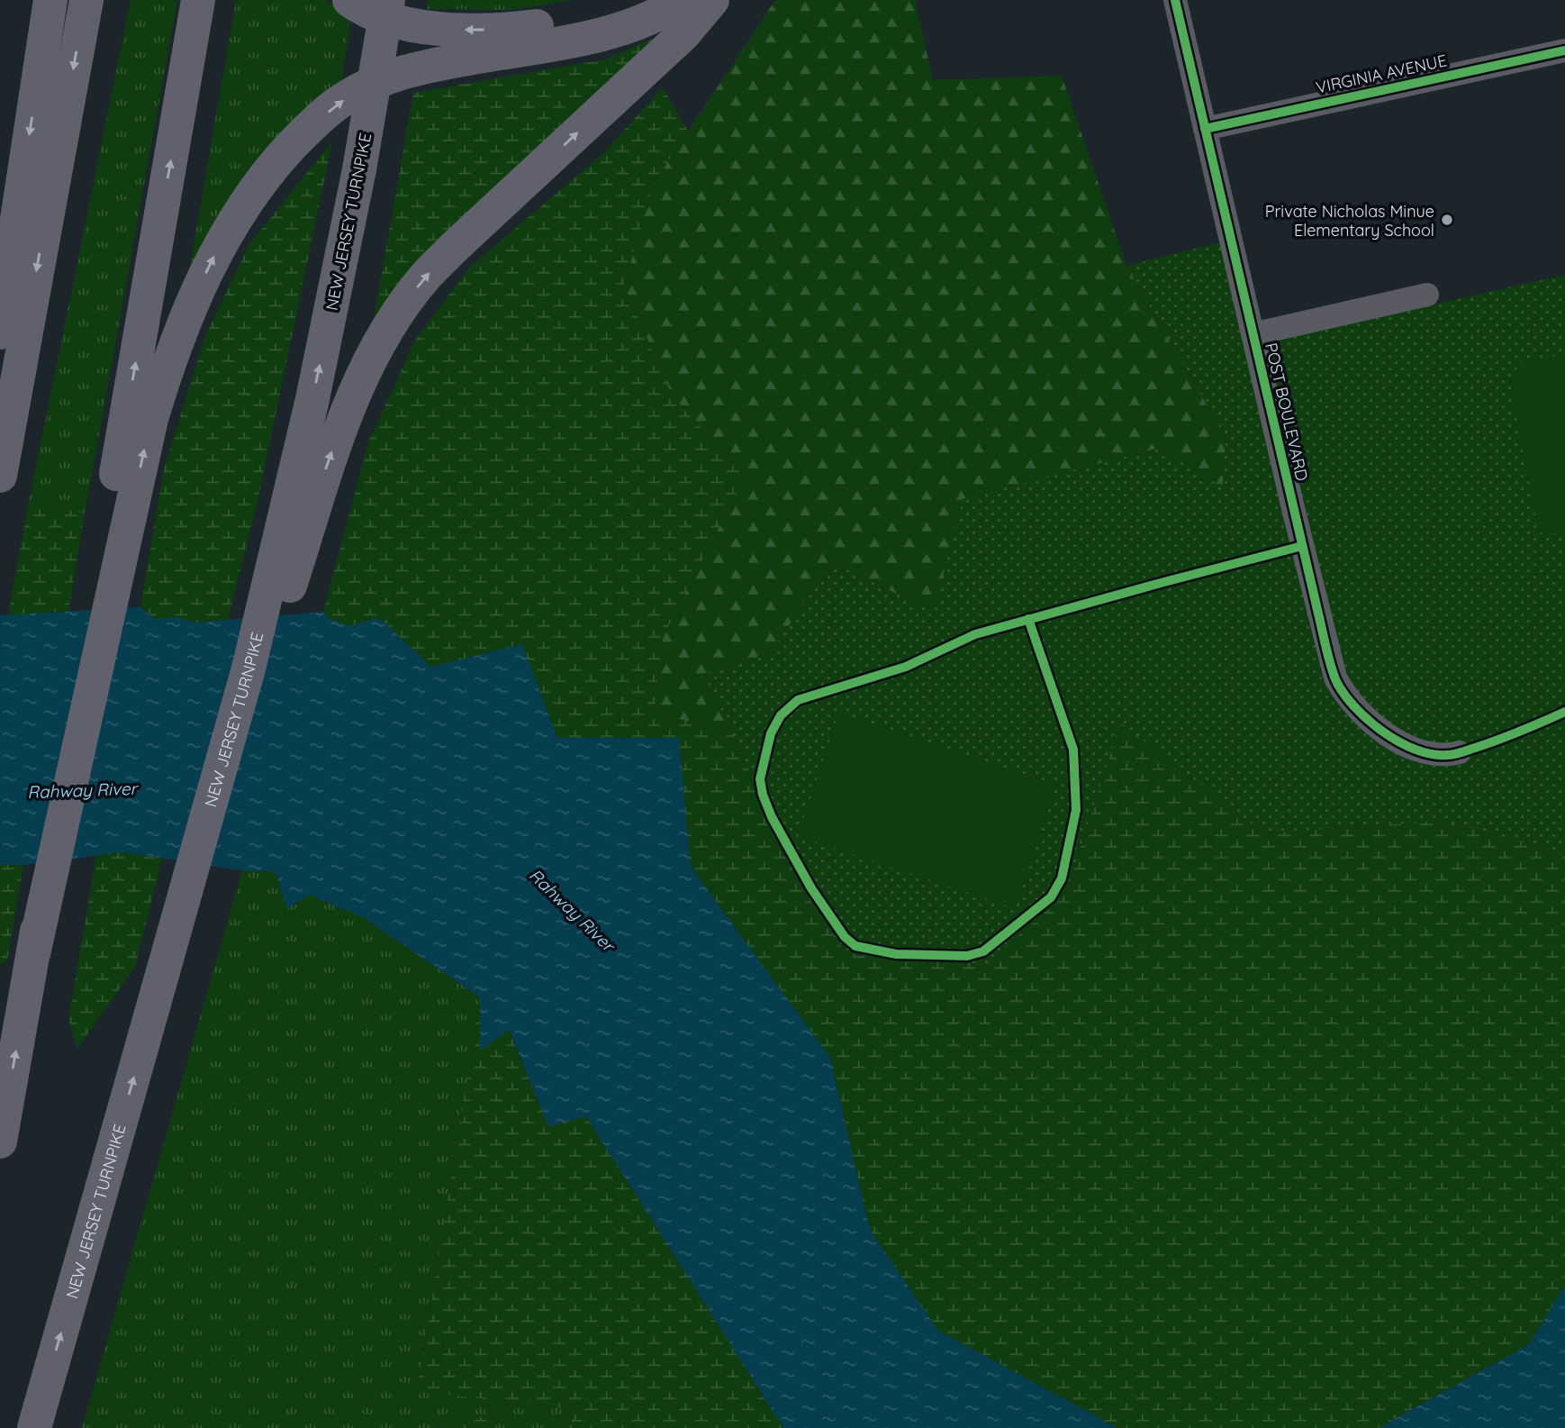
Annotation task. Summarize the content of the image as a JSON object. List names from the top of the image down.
{
  "streets": {
    "highway": ["NEW JERSEY TURNPIKE"],
    "street": ["VIRGINIA AVENUE", "POST BOULEVARD"]
  },
  "crossings": [
    ["VIRGINIA AVENUE", "POST BOULEVARD"]
  ],
  "water": ["Rahway River"],
  "places": ["Private Nicholas Minue Elementary School"]
}
